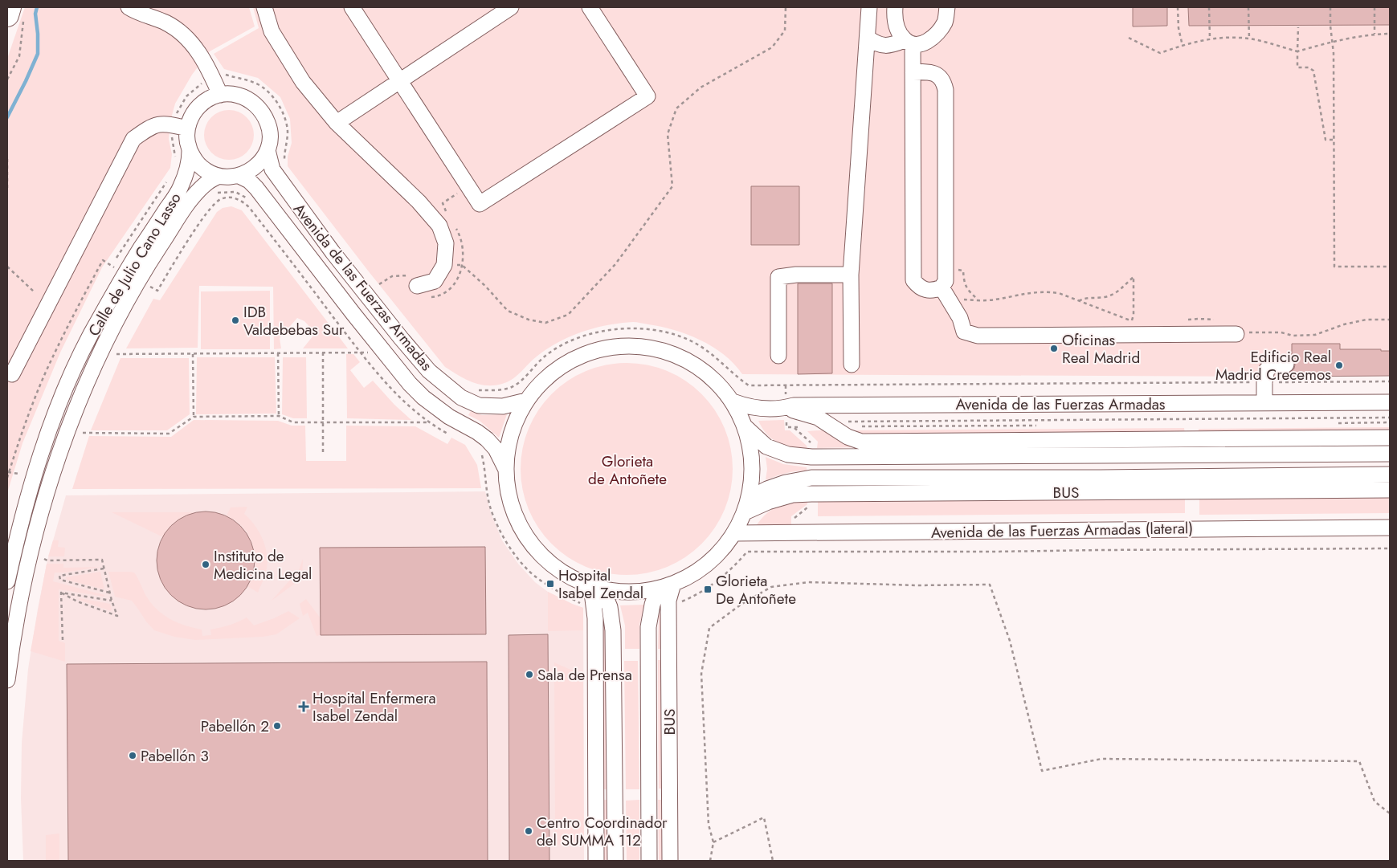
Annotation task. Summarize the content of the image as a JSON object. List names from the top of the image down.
{
  "streets": {
    "street": [
      "Calle de Julio Cano Lasso",
      "Avenida de las Fuerzas Armadas",
      "BUS",
      "Avenida de las Fuerzas Armadas (lateral)"
    ]
  },
  "crossings": [
    ["Calle de Julio Cano Lasso", "Avenida de las Fuerzas Armadas"]
  ],
  "parks": ["Glorieta de Antoñete"],
  "places": {
    "other": [
      "IDB Valdebebas Sur",
      "Oficinas Real Madrid",
      "Edificio Real Madrid Crecemos",
      "Instituto de Medicina Legal",
      "Sala de Prensa",
      "Pabellón 2",
      "Pabellón 3",
      "Centro Coordinador del SUMMA 112"
    ],
    "transit": ["Hospital Isabel Zendal", "Glorieta De Antoñete"],
    "health": ["Hospital Enfermera Isabel Zendal"]
  }
}
